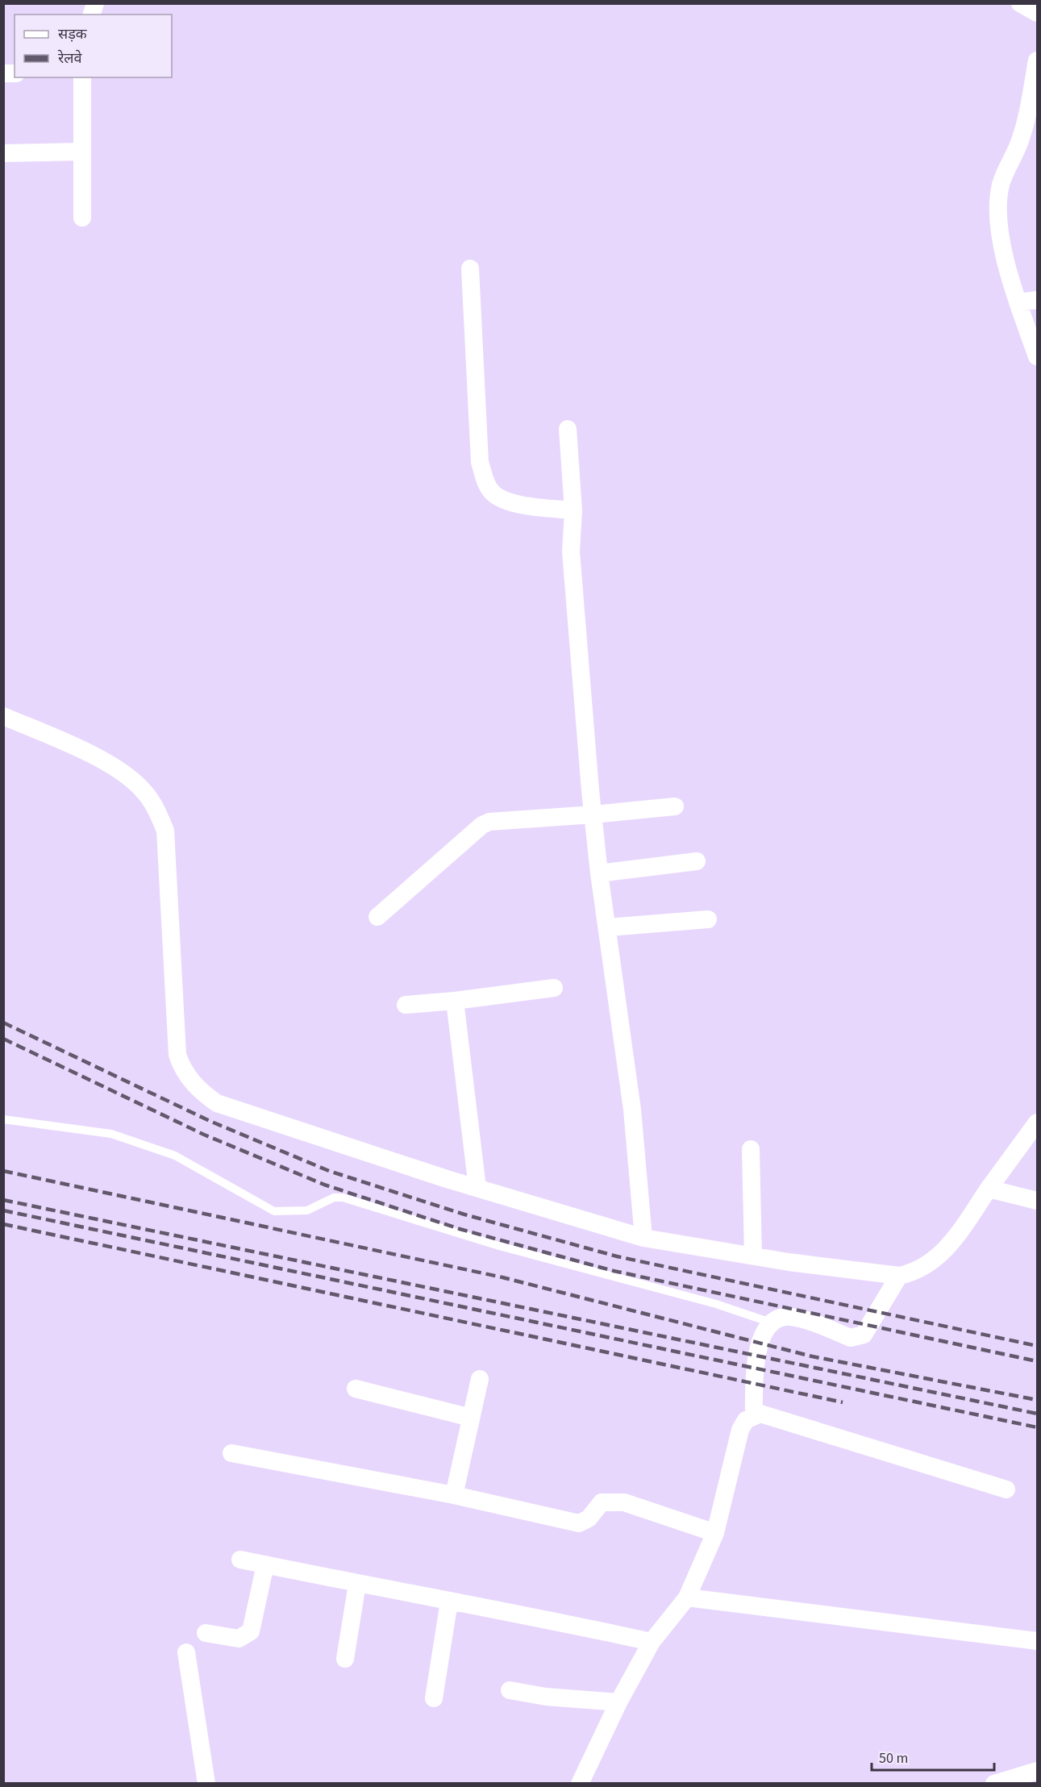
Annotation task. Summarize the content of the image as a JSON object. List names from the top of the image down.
{
  "legend": ["सड़क", "रेलवे"],
  "scale_bar": "50 m"
}
